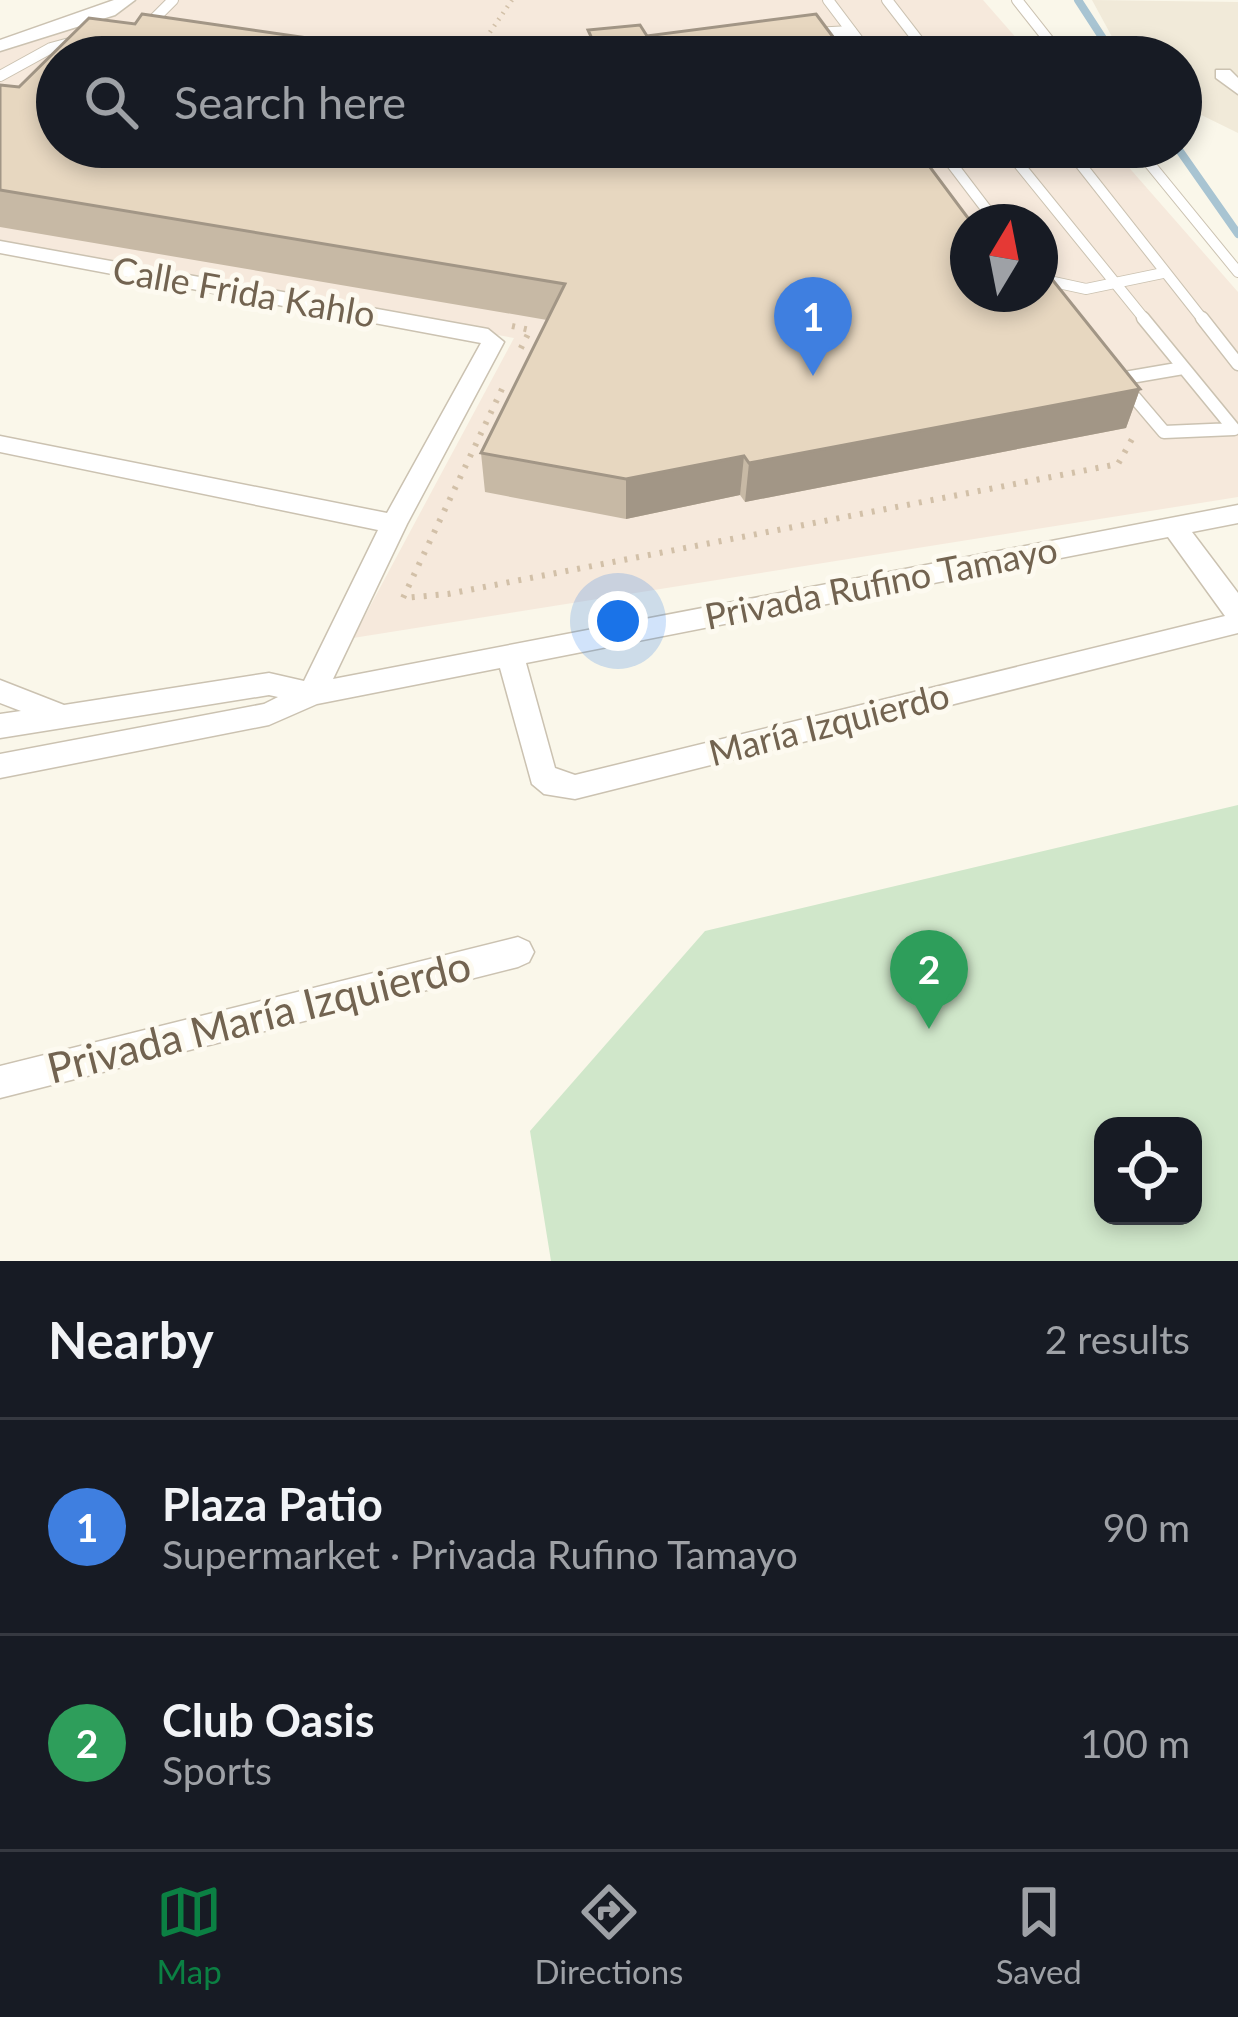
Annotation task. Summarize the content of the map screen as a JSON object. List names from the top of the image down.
{
  "streets": {
    "street": [
      "Calle Frida Kahlo",
      "Privada Rufino Tamayo",
      "María Izquierdo",
      "Privada María Izquierdo"
    ]
  },
  "crossings": [
    ["Privada Rufino Tamayo", "María Izquierdo"]
  ],
  "north": "top",
  "page": {
    "search": "Search here",
    "pins": ["1", "2"],
    "heading": ["Nearby", "2 results"],
    "list": [
      {
        "mark": "1",
        "name": "Plaza Patio",
        "note": "Supermarket · Privada Rufino Tamayo",
        "value": "90 m"
      },
      {
        "mark": "2",
        "name": "Club Oasis",
        "note": "Sports",
        "value": "100 m"
      }
    ],
    "nav": ["Map", "Directions", "Saved"]
  }
}
